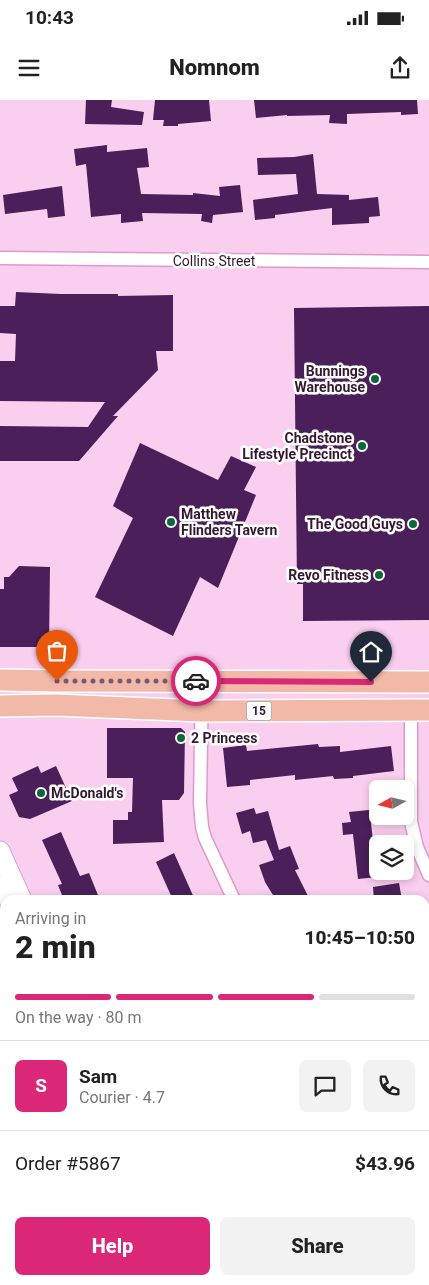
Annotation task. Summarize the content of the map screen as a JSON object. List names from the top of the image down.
{
  "streets": {
    "highway": ["15"],
    "street": ["Collins Street"]
  },
  "places": [
    "Bunnings Warehouse",
    "Chadstone Lifestyle Precinct",
    "Matthew Flinders Tavern",
    "The Good Guys",
    "Revo Fitness",
    "2 Princess",
    "McDonald's"
  ],
  "north": "left",
  "page": {
    "status": "10:43",
    "header": "Nomnom",
    "heading": ["2 min", "Arriving in", "10:45–10:50"],
    "panel": [
      "Sam",
      "Courier · 4.7",
      "Order #5867",
      "$43.96"
    ],
    "bar": "On the way · 80 m",
    "round": "S",
    "buttons": ["Help", "Share"]
  }
}
